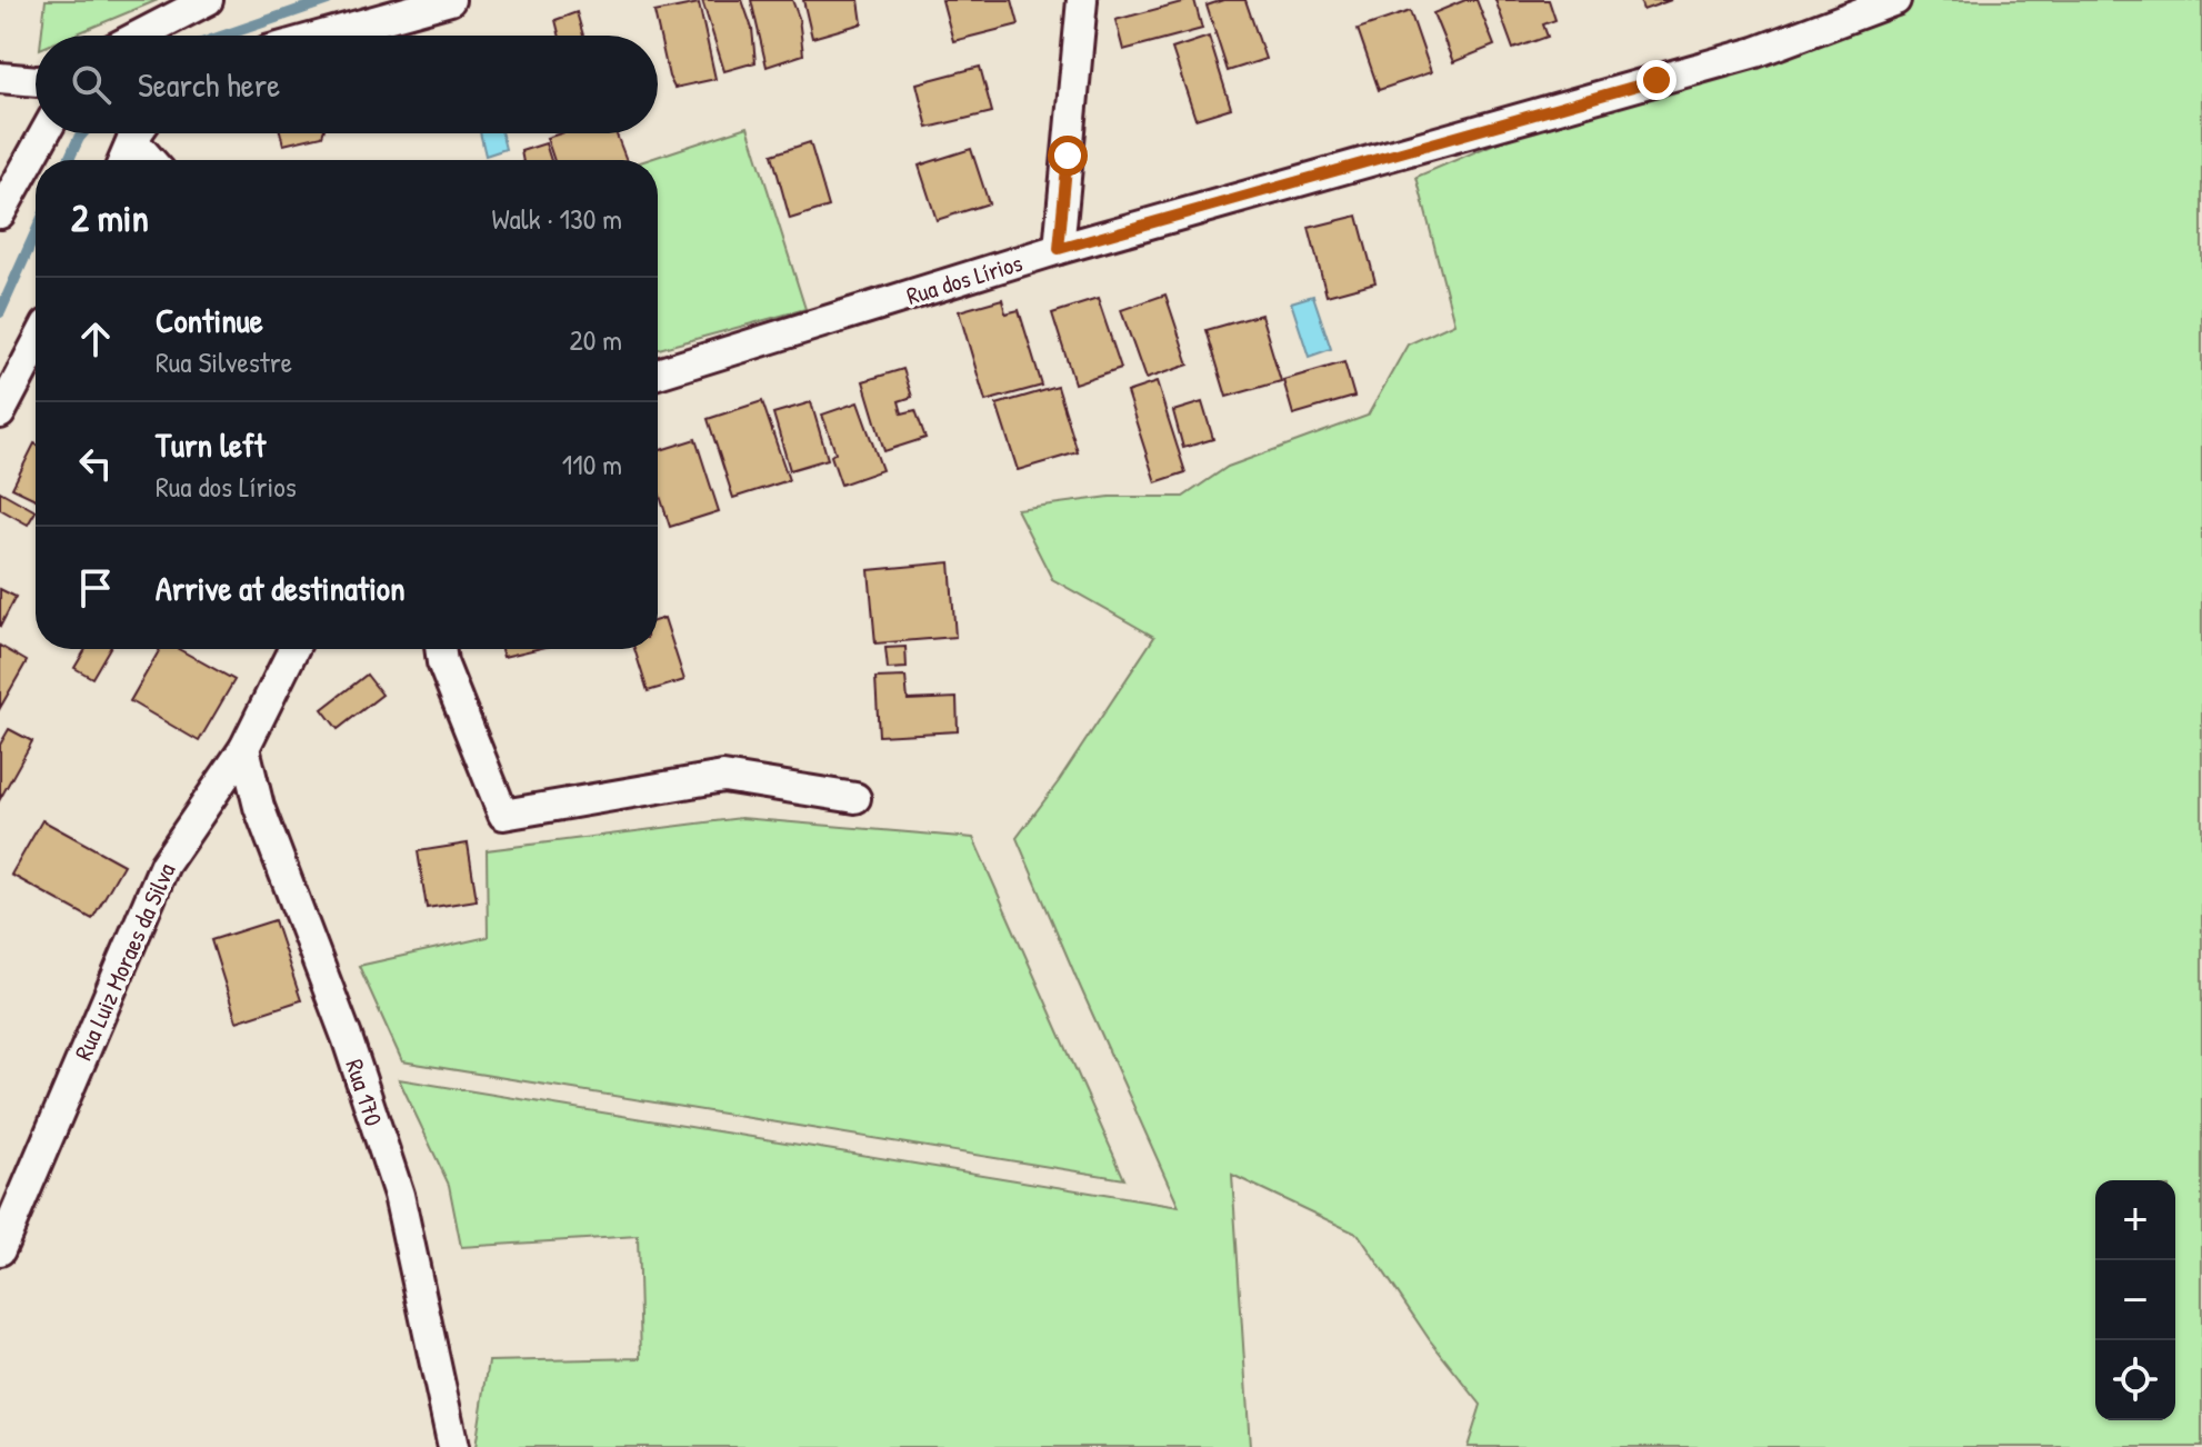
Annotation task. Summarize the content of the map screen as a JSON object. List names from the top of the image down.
{
  "streets": {
    "street": ["Rua dos Lírios", "Rua Luiz Moraes da Silva", "Rua 170"]
  },
  "crossings": [
    ["Rua Luiz Moraes da Silva", "Rua 170"]
  ],
  "page": {
    "search": "Search here",
    "heading": ["2 min", "Walk · 130 m"],
    "list": [
      ["Continue", "Rua Silvestre", "20 m"],
      ["Turn left", "Rua dos Lírios", "110 m"],
      "Arrive at destination"
    ],
    "map_buttons": ["+", "−"]
  }
}
